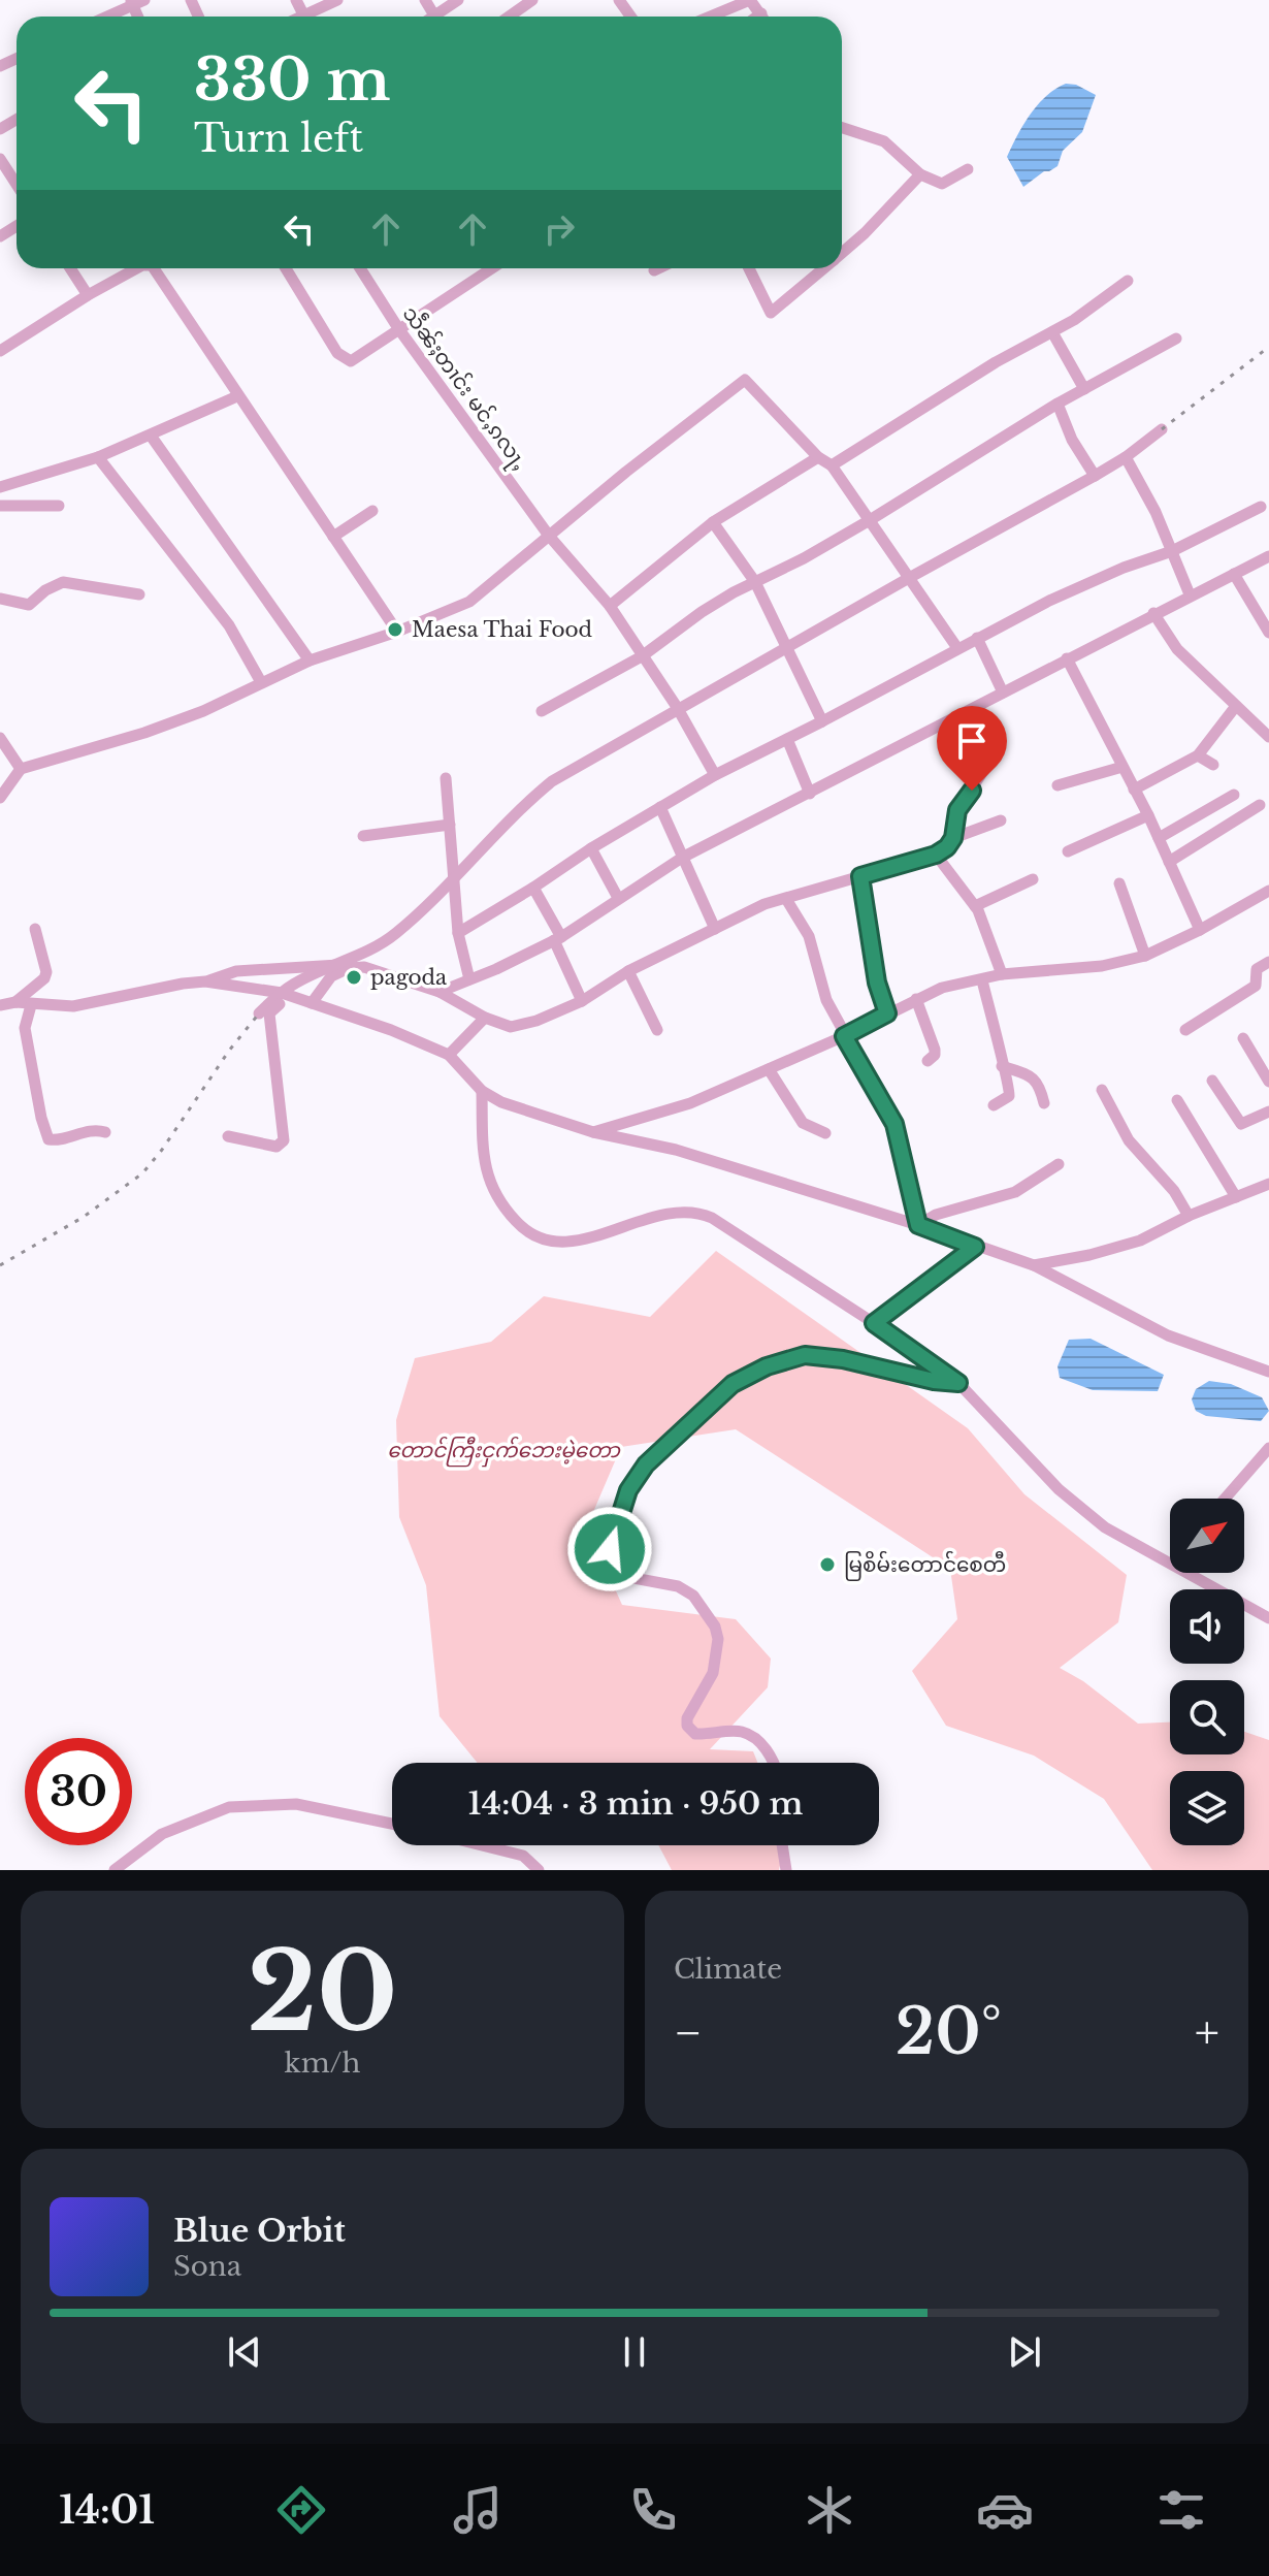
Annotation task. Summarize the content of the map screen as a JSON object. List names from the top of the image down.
{
  "streets": {
    "street": ["သဵၼ်ႈတၢင်း မင်ႇၵလႃႇ"]
  },
  "parks": ["တောင်ကြီးငှက်ဘေးမဲ့တော"],
  "places": ["Maesa Thai Food", "pagoda", "မြစိမ်းတောင်စေတီ"],
  "north": "top right",
  "page": {
    "turn": ["330 m", "Turn left"],
    "limit": "30",
    "trip": "14:04 · 3 min · 950 m",
    "tile": [
      ["20", "km/h"],
      "Climate"
    ],
    "heat": ["−", "20°", "+"],
    "song": ["Blue Orbit", "Sona"],
    "tabs": "14:01"
  }
}
